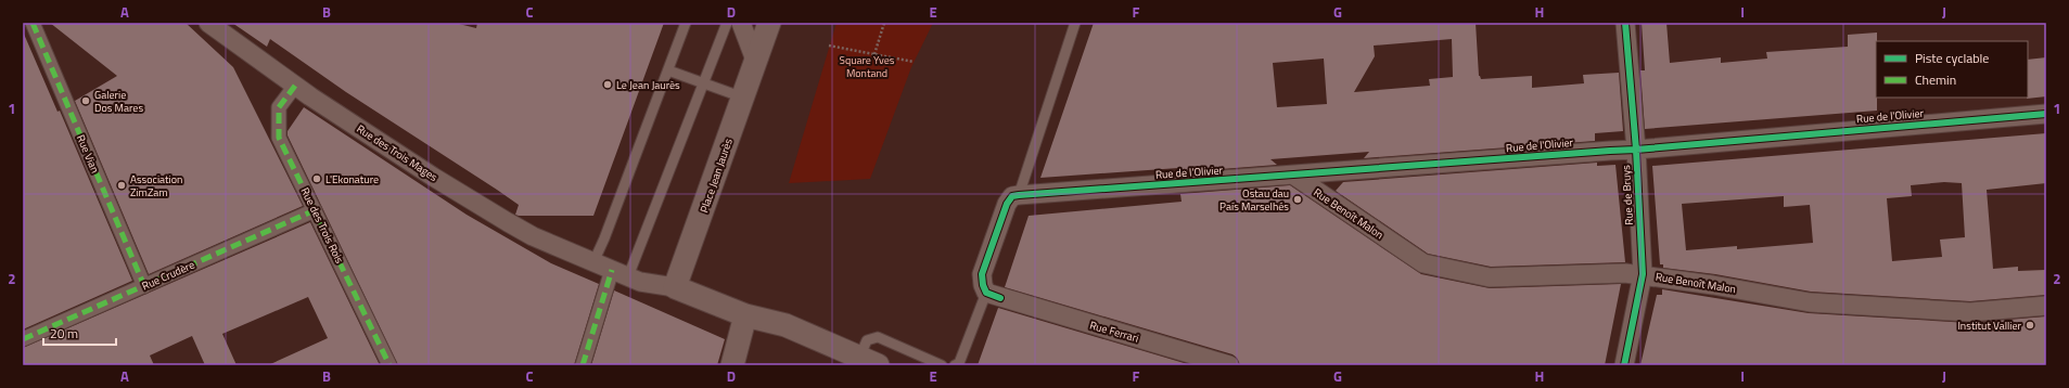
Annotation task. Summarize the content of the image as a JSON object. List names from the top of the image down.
{
  "streets": {
    "street": [
      "Rue de l'Olivier",
      "Rue des Trois Mages",
      "Rue Vian",
      "Place Jean Jaurès",
      "Rue de Bruys",
      "Rue Benoît Malon",
      "Rue des Trois Rois",
      "Rue Crudère",
      "Rue Ferrari"
    ]
  },
  "crossings": [
    ["Rue de l'Olivier", "Rue de Bruys"],
    ["Rue de l'Olivier", "Rue Benoît Malon"],
    ["Rue des Trois Mages", "Rue des Trois Rois"],
    ["Rue Vian", "Rue Crudère"],
    ["Rue de Bruys", "Rue Benoît Malon"],
    ["Rue des Trois Rois", "Rue Crudère"]
  ],
  "parks": ["Square Yves Montand"],
  "places": [
    "Le Jean Jaurès",
    "Galerie Dos Mares",
    "L'Ekonature",
    "Association ZimZam",
    "Ostau dau País Marselhés",
    "Institut Vallier"
  ],
  "legend": ["Piste cyclable", "Chemin"],
  "scale_bar": "20 m",
  "grid": {
    "columns": [
      "A",
      "B",
      "C",
      "D",
      "E",
      "F",
      "G",
      "H",
      "I",
      "J"
    ],
    "rows": ["1", "2"]
  }
}
